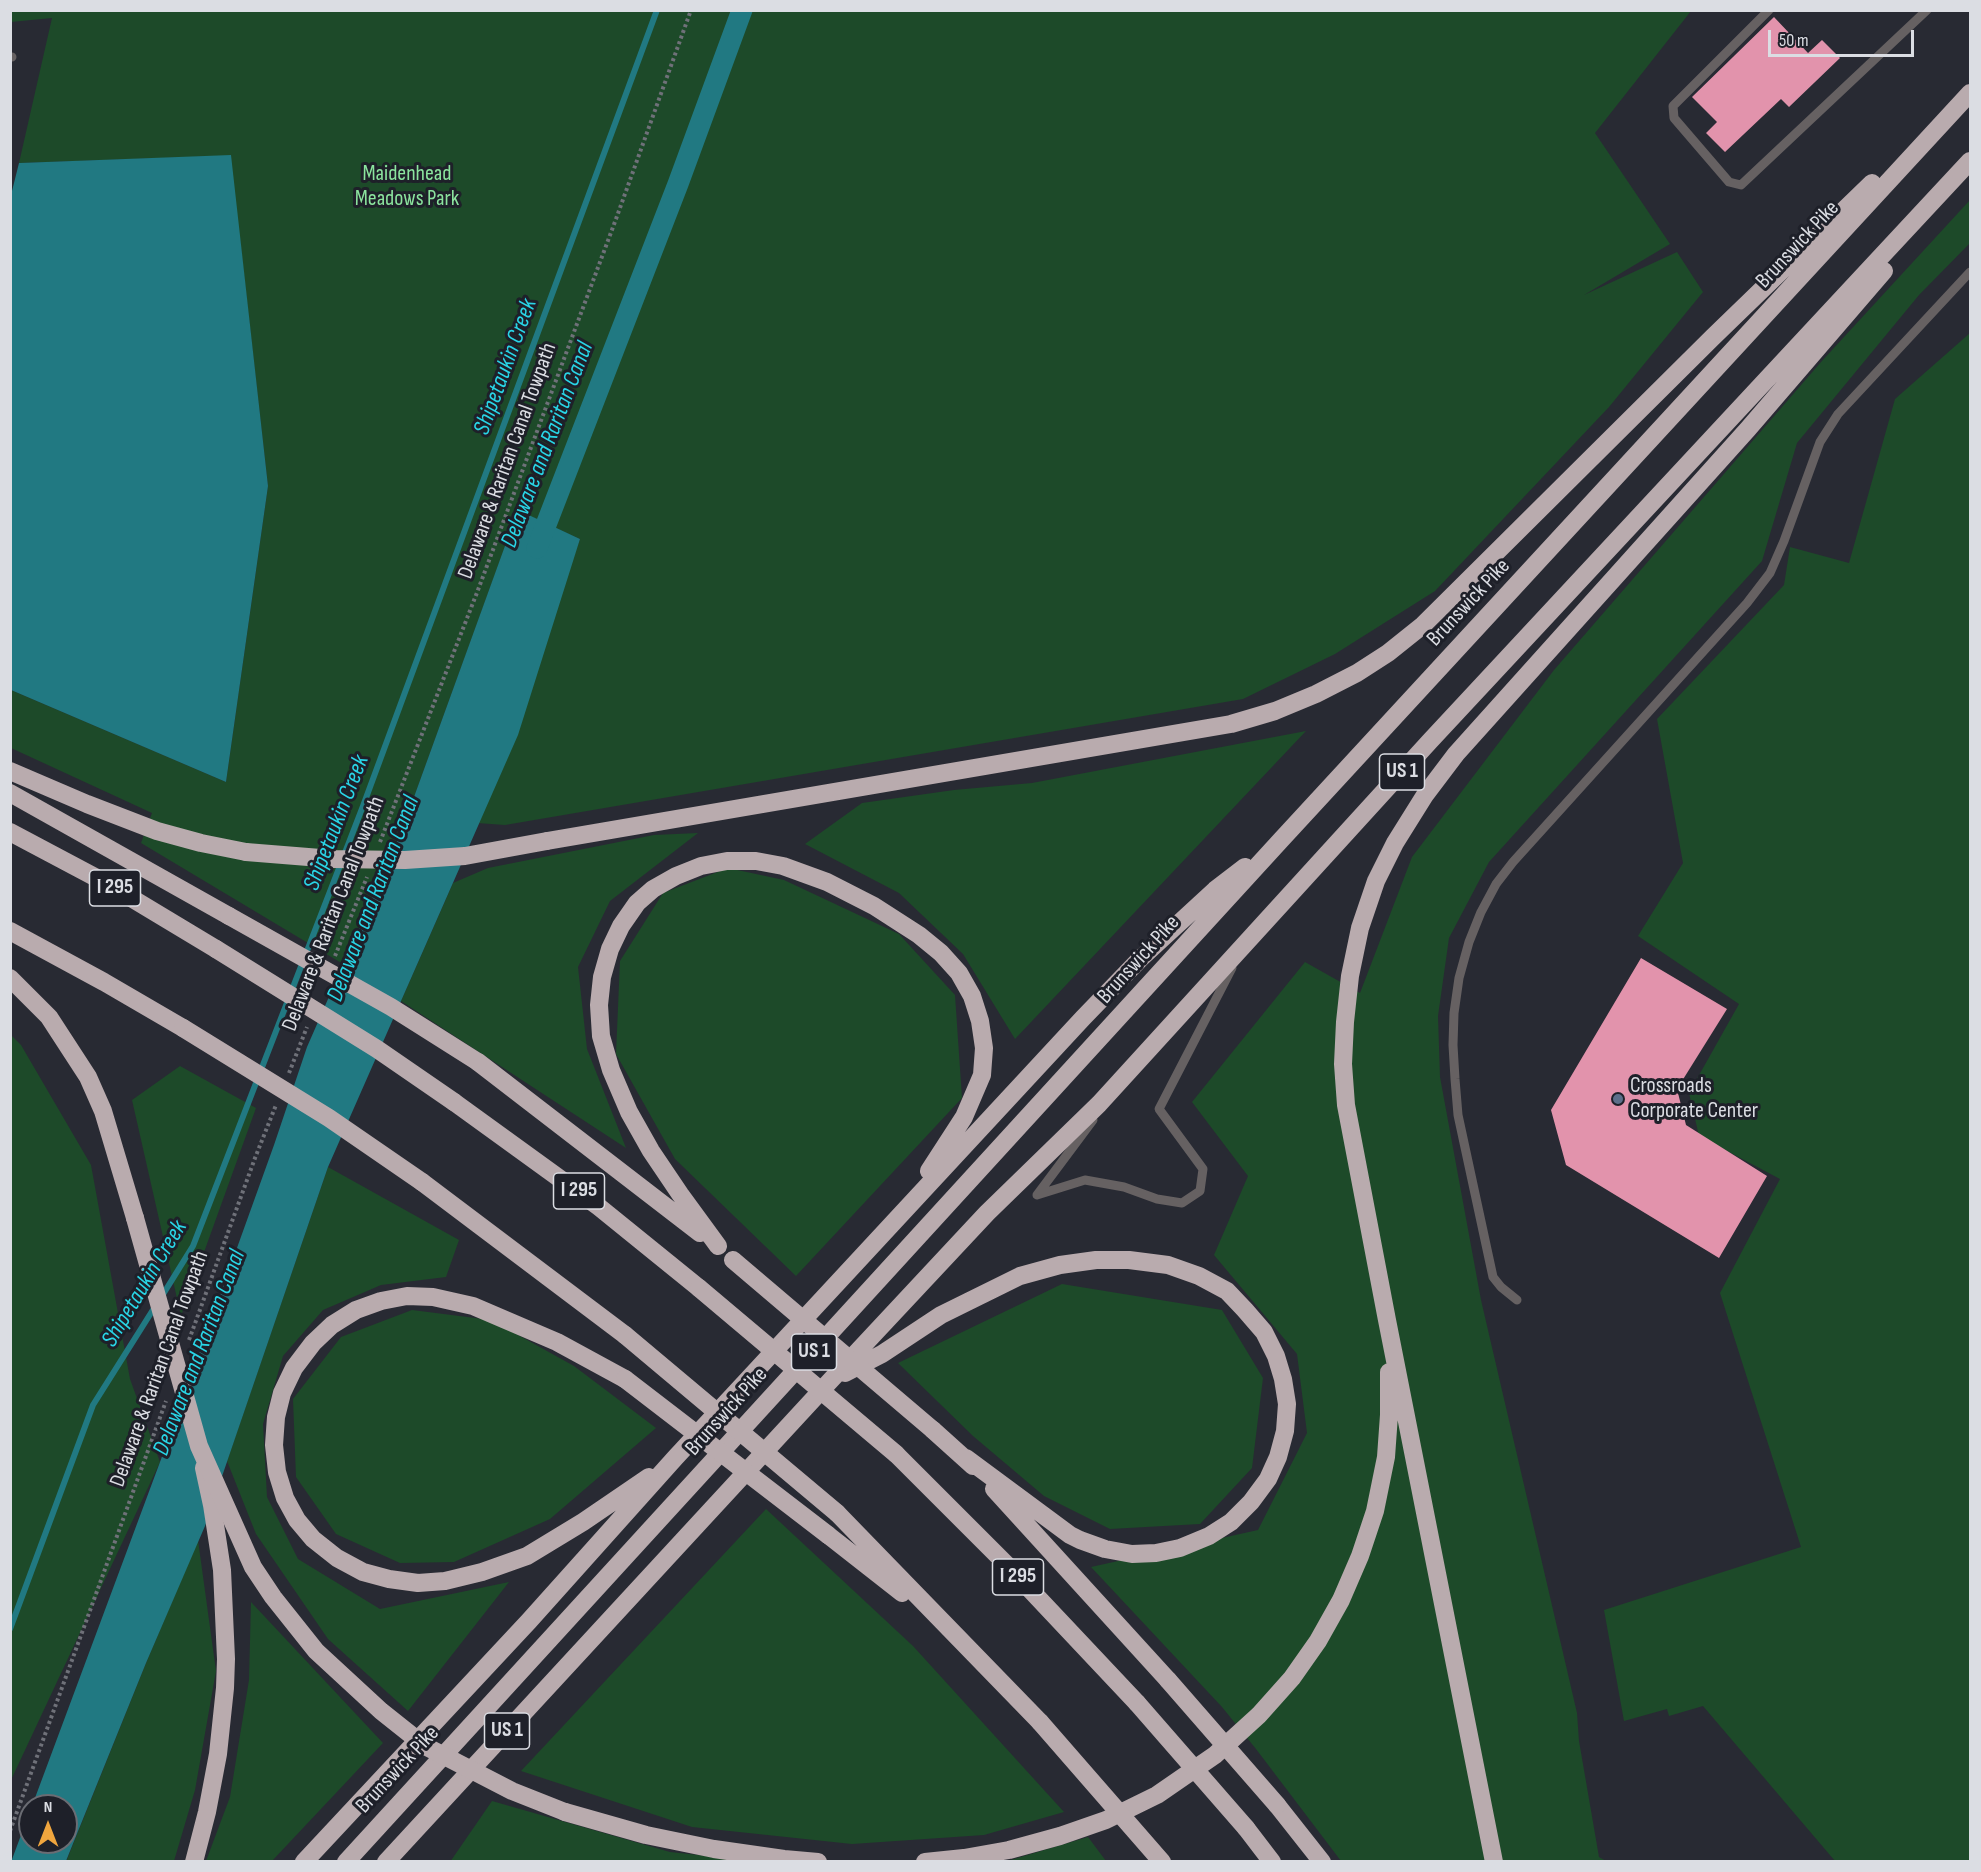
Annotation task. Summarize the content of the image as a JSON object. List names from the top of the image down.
{
  "streets": {
    "highway": ["Brunswick Pike", "US 1", "I 295"],
    "path": ["Delaware & Raritan Canal Towpath"]
  },
  "water": ["Shipetaukin Creek", "Delaware and Raritan Canal"],
  "parks": ["Maidenhead Meadows Park"],
  "places": ["Crossroads Corporate Center"],
  "scale_bar": "50 m",
  "north": "top"
}
